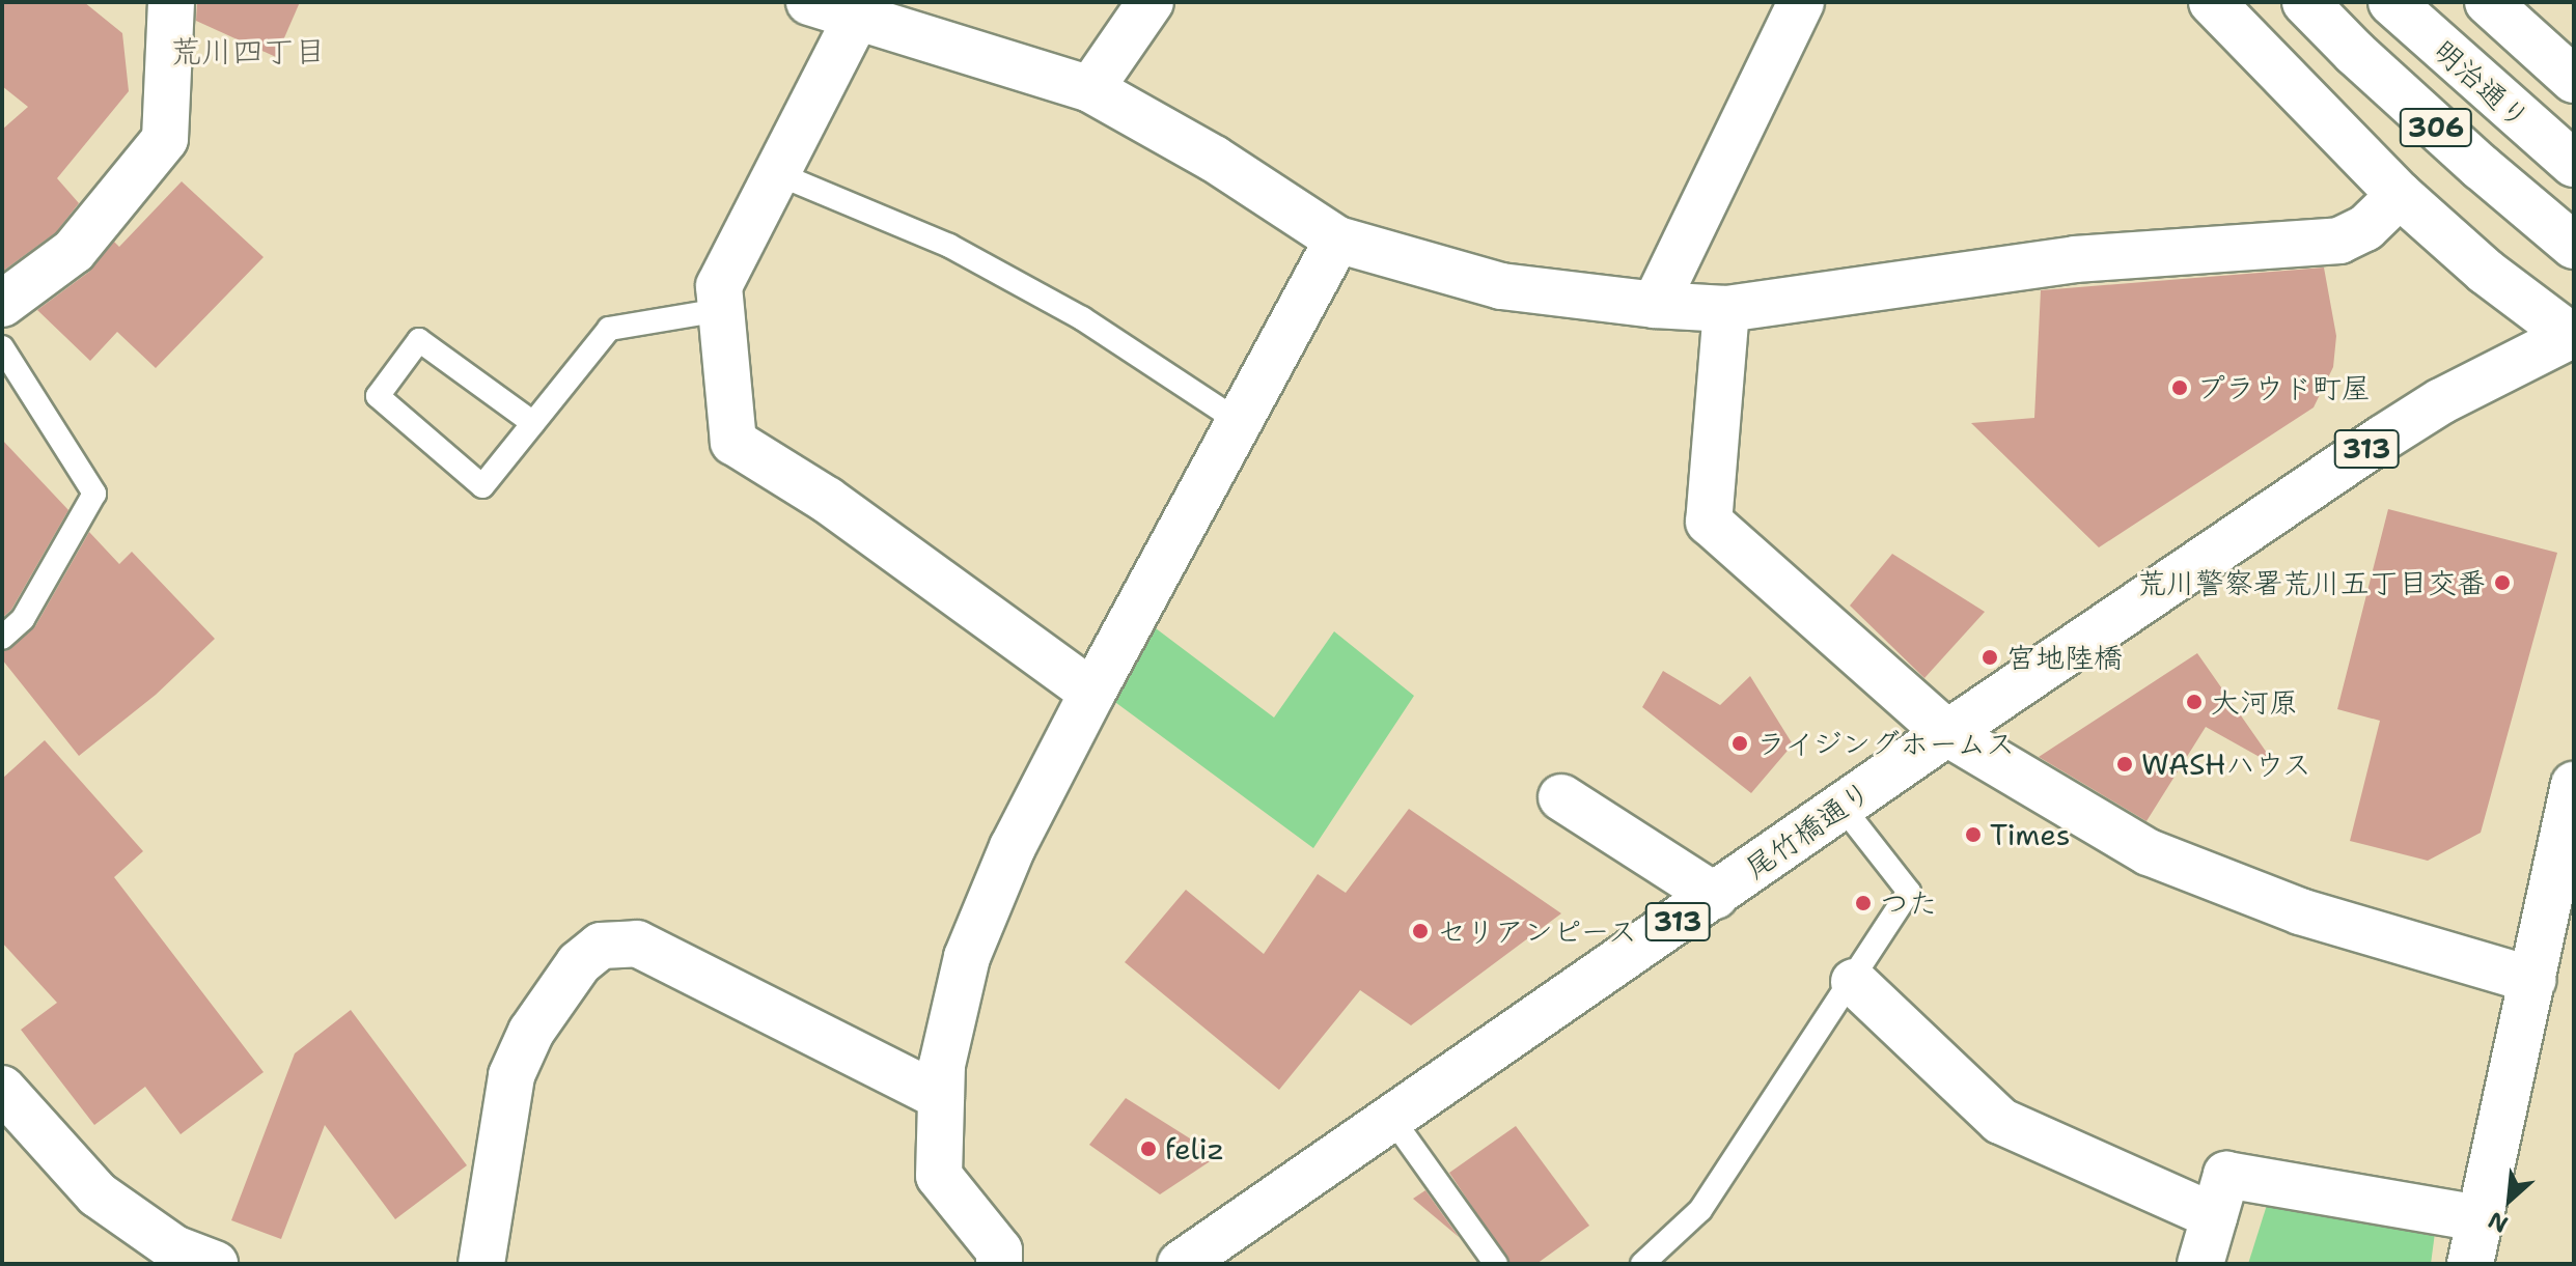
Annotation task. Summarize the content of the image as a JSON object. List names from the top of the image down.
{
  "streets": {
    "street": [
      "明治通り",
      "306",
      "313",
      "尾竹橋通り"
    ]
  },
  "crossings": [
    ["306", "尾竹橋通り"]
  ],
  "districts": ["荒川四丁目"],
  "places": [
    "プラウド町屋",
    "荒川警察署荒川五丁目交番",
    "宮地陸橋",
    "大河原",
    "ライジングホームス",
    "WASHハウス",
    "Times",
    "つた",
    "セリアンピース",
    "feliz"
  ],
  "north": "bottom left"
}
